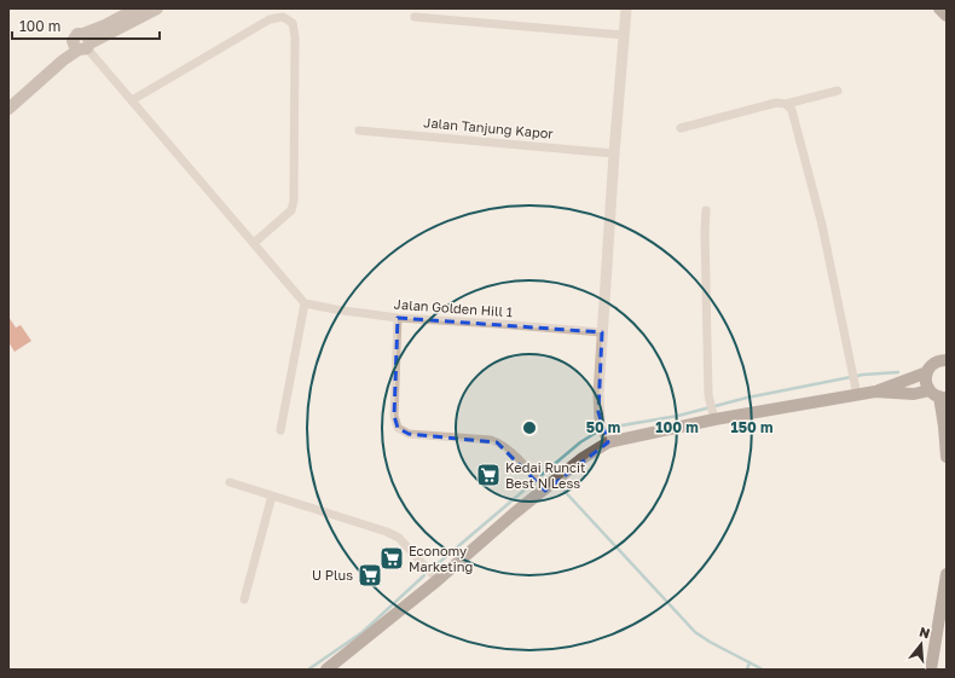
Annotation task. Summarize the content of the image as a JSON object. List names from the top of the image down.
{
  "streets": {
    "street": ["Jalan Tanjung Kapor", "Jalan Golden Hill 1"]
  },
  "places": {
    "supermarket": ["Kedai Runcit Best N Less", "Economy Marketing", "U Plus"]
  },
  "scale_bar": "100 m",
  "north": "top",
  "rings": ["50 m", "100 m", "150 m"]
}
